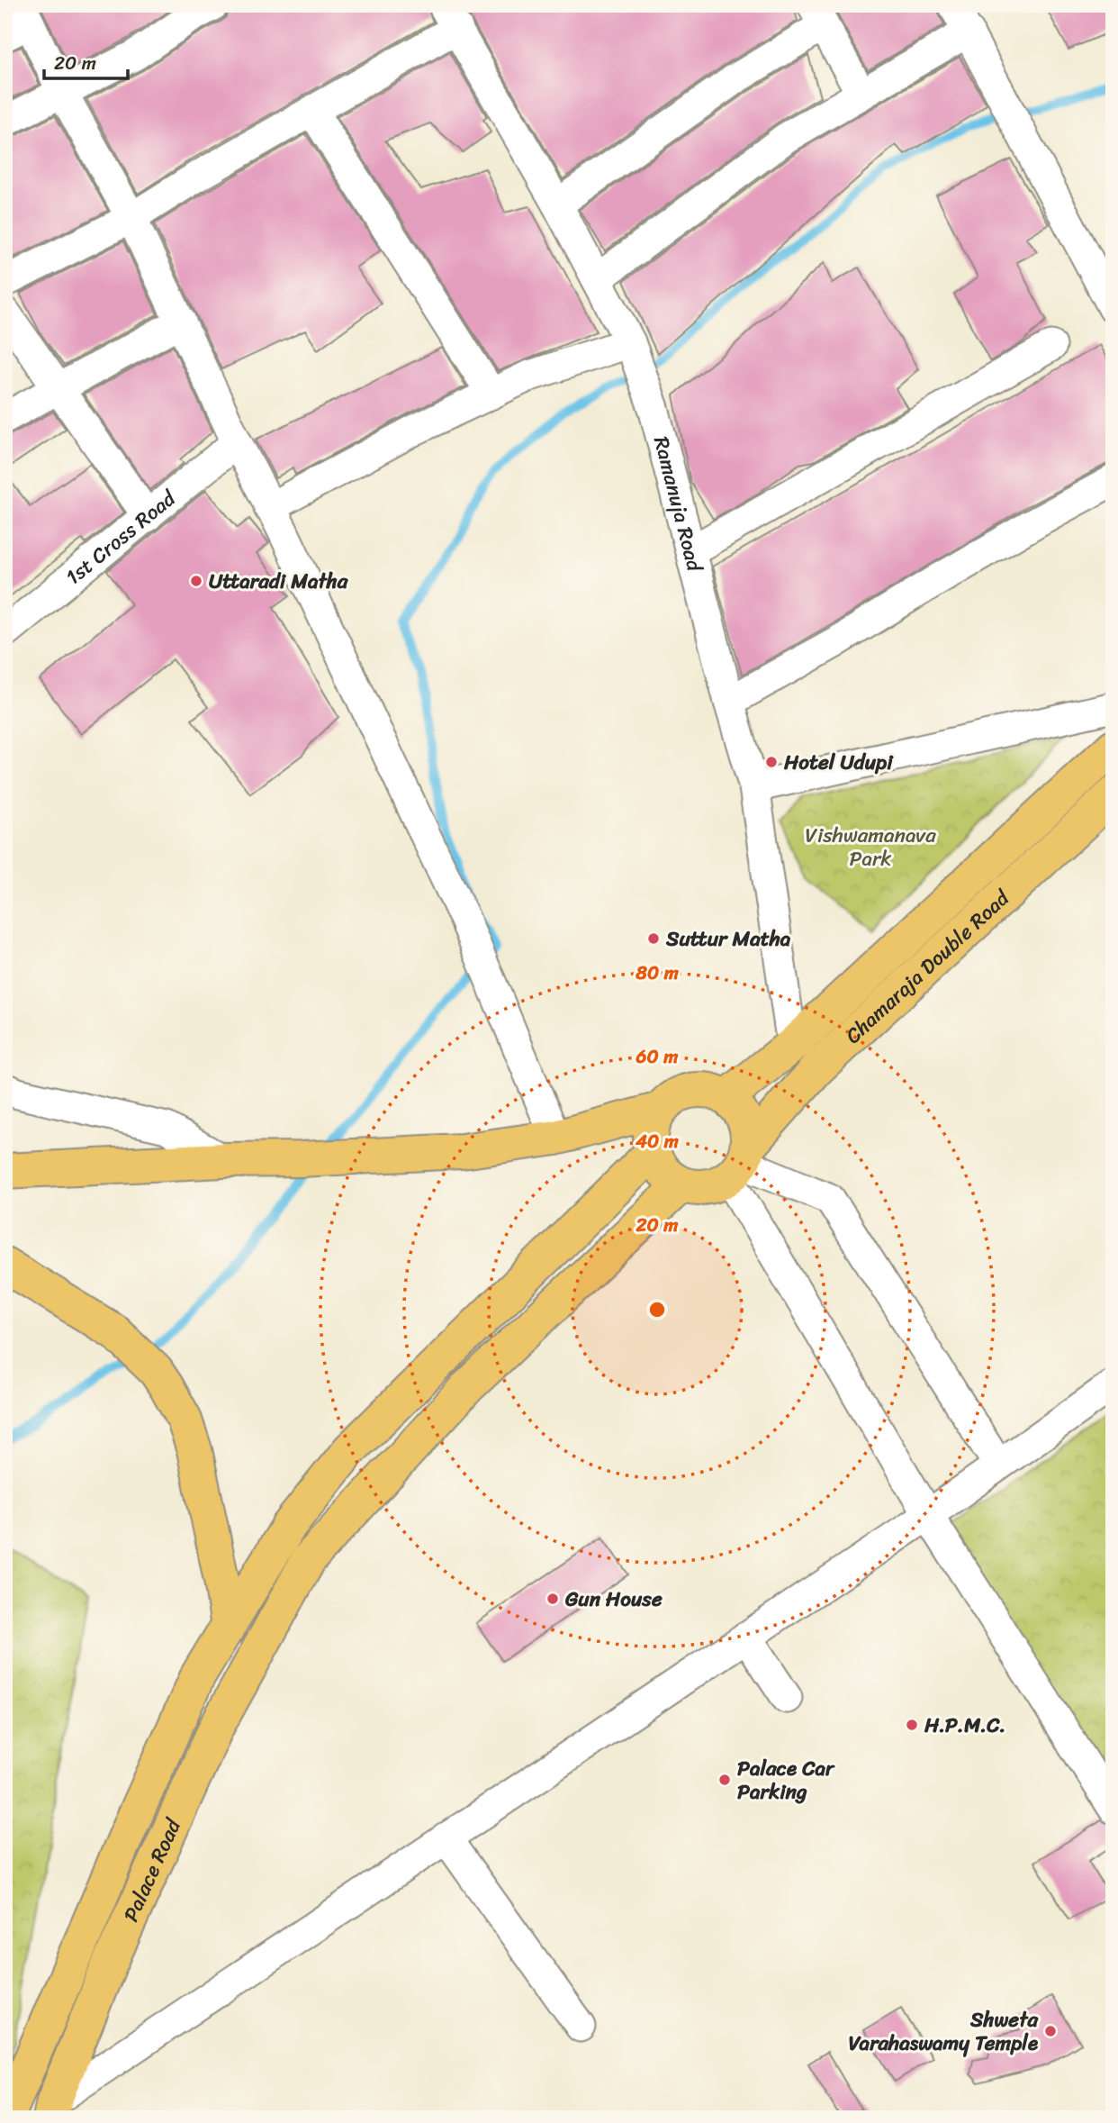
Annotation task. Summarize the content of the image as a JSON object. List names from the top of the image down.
{
  "streets": {
    "main road": ["Chamaraja Double Road", "Palace Road"],
    "street": ["Ramanuja Road", "1st Cross Road"]
  },
  "crossings": [
    ["Chamaraja Double Road", "Palace Road"]
  ],
  "parks": ["Vishwamanava Park"],
  "places": [
    "Uttaradi Matha",
    "Hotel Udupi",
    "Suttur Matha",
    "Gun House",
    "H.P.M.C.",
    "Palace Car Parking",
    "Shweta Varahaswamy Temple"
  ],
  "scale_bar": "20 m",
  "rings": [
    "80 m",
    "60 m",
    "40 m",
    "20 m"
  ]
}
